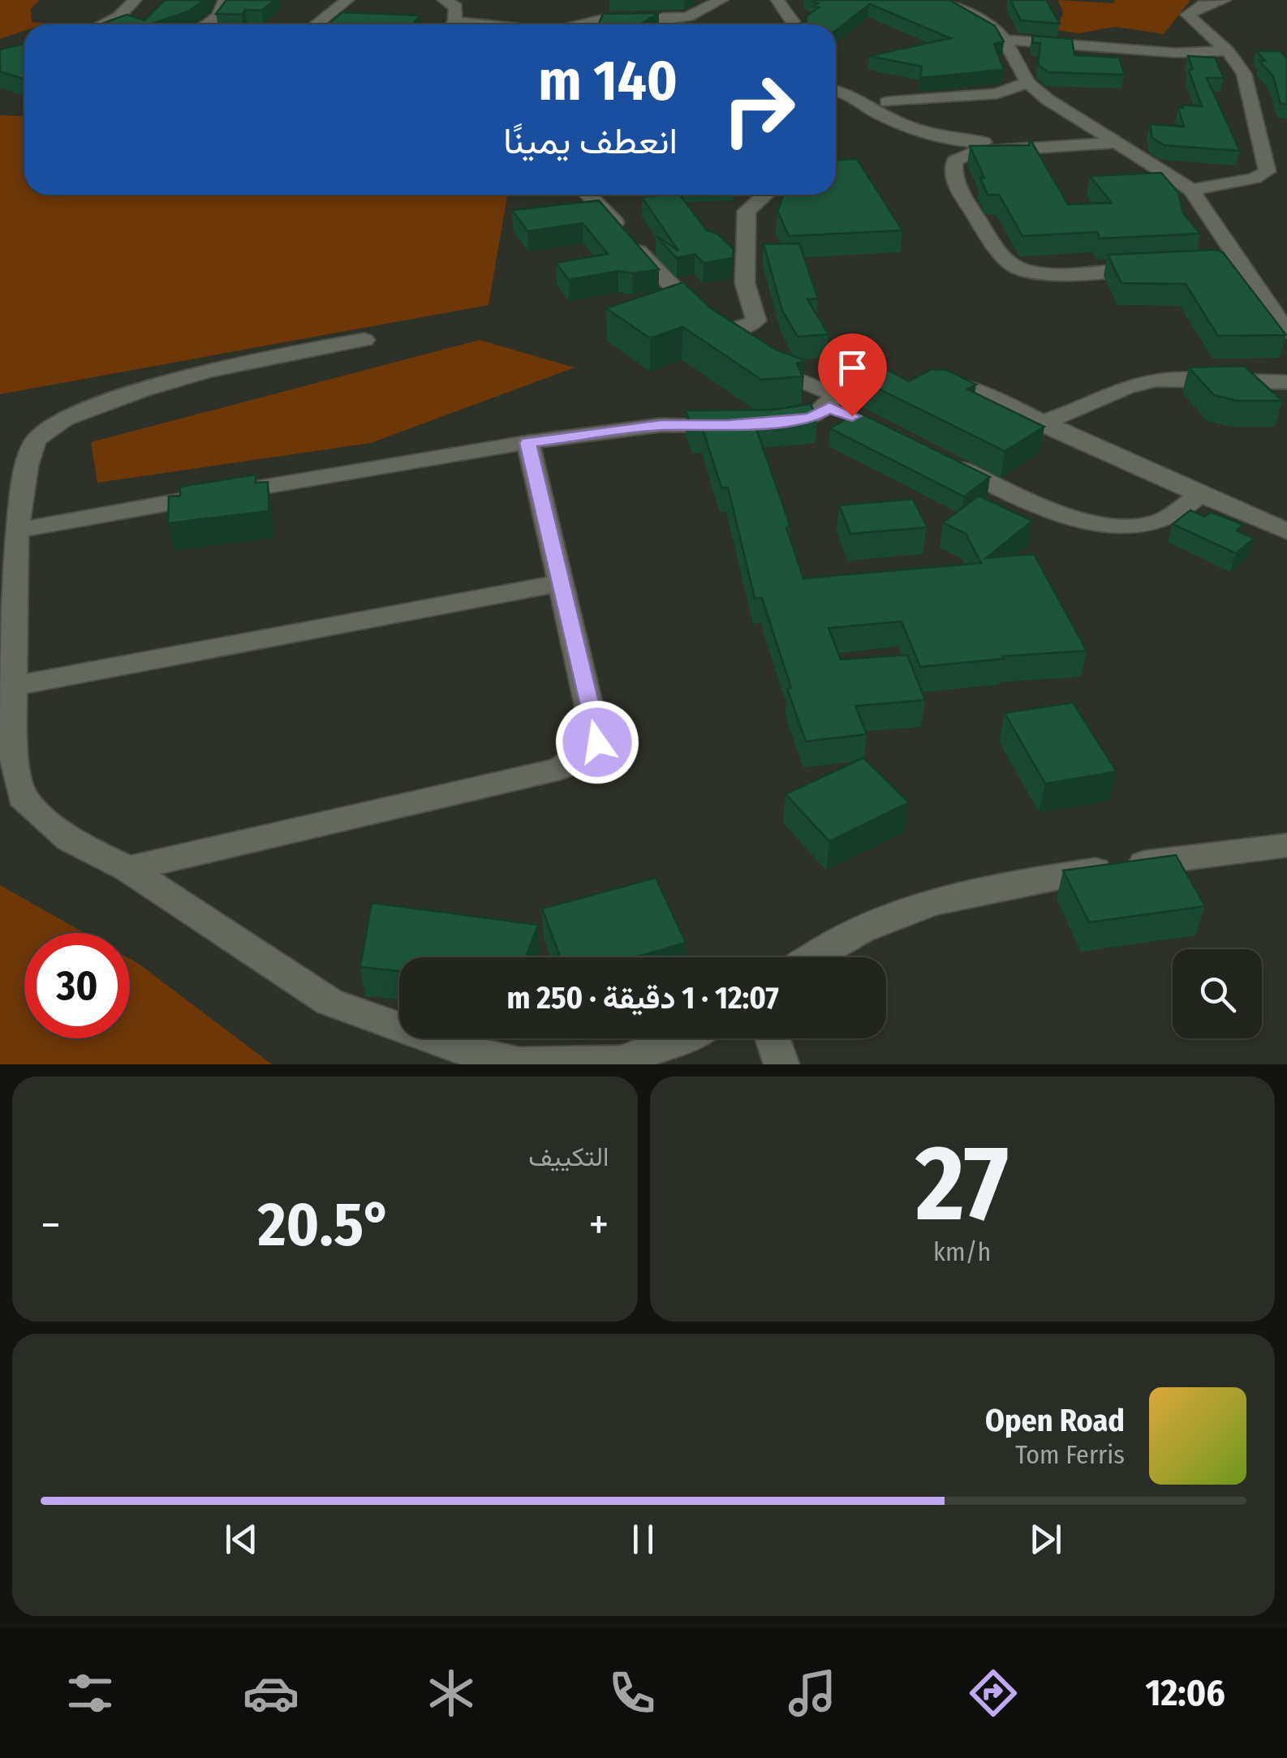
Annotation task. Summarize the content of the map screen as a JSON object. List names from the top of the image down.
{
  "page": {
    "turn": ["140 m", "انعطف يمينًا"],
    "limit": "30",
    "trip": "12:07 · 1 دقيقة · 250 m",
    "tile": [
      ["27", "km/h"],
      "التكييف"
    ],
    "heat": ["−", "20.5°", "+"],
    "song": ["Open Road", "Tom Ferris"],
    "tabs": "12:06"
  }
}
